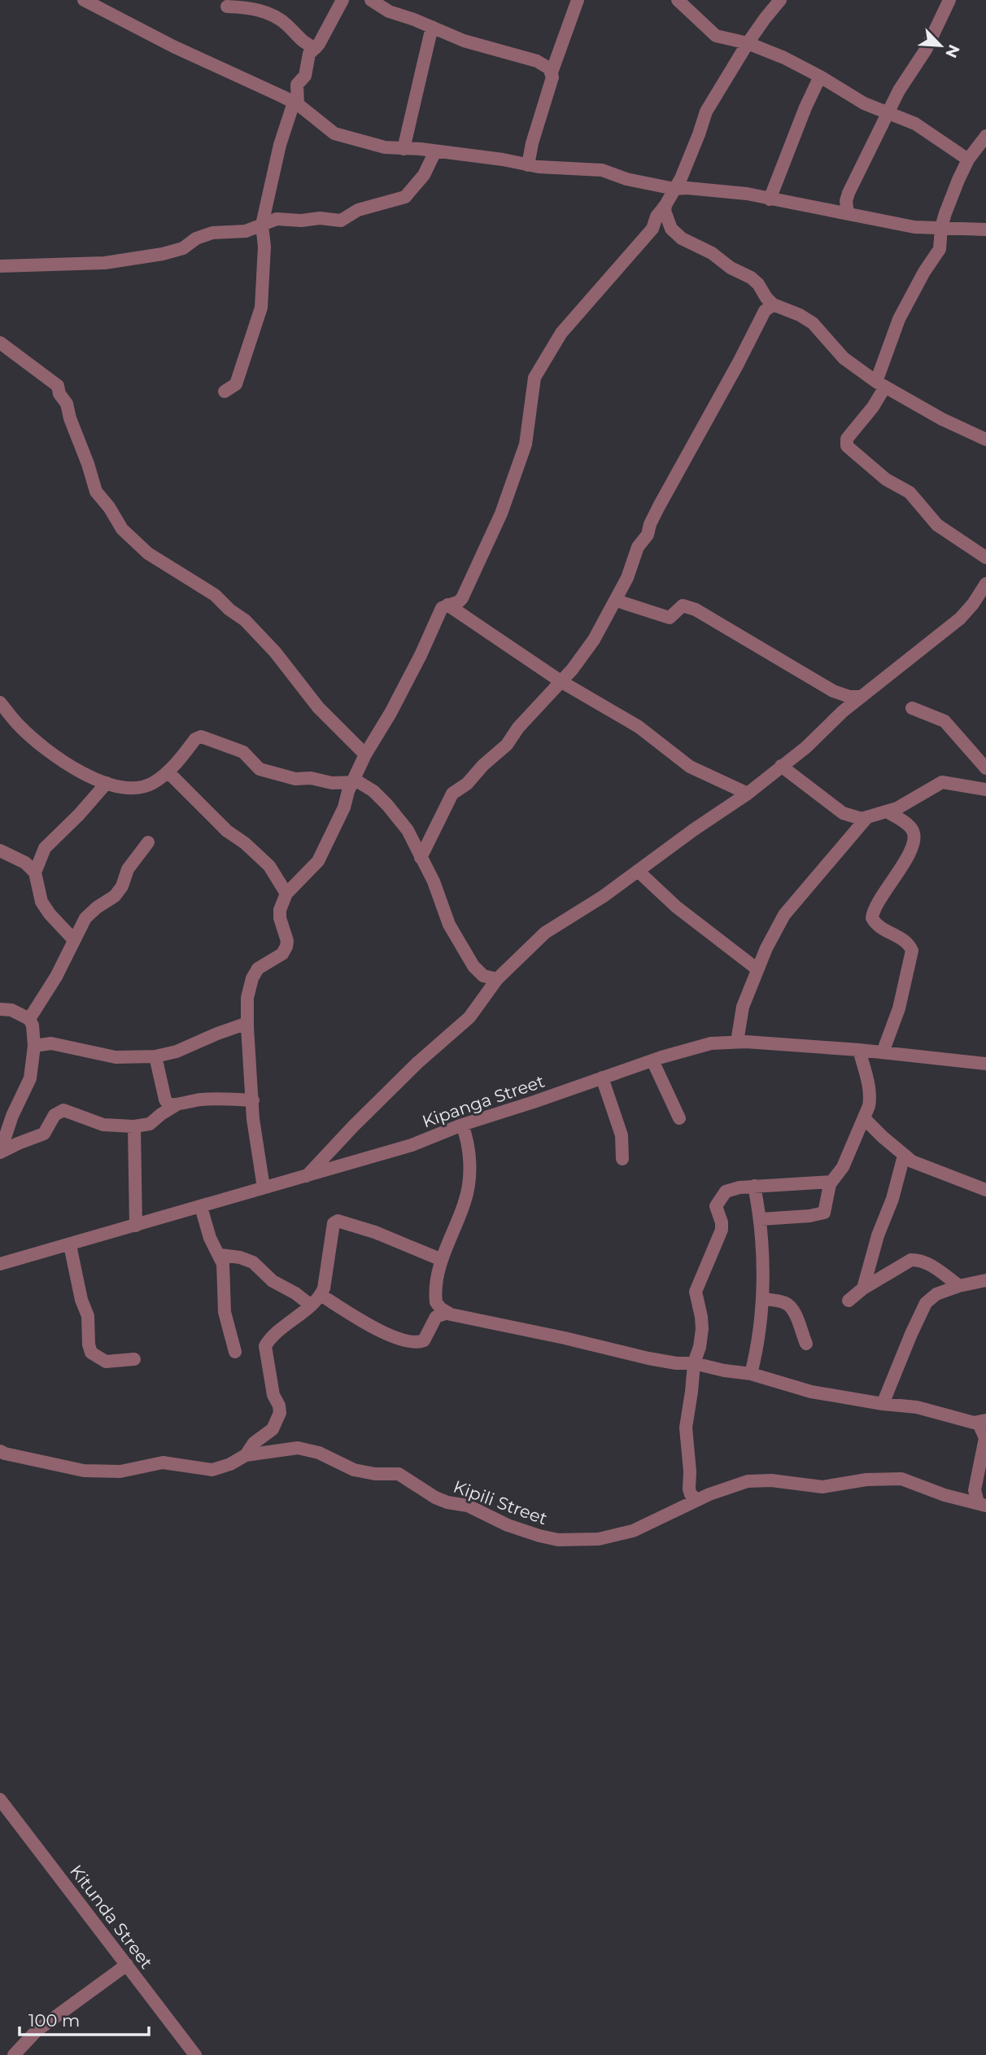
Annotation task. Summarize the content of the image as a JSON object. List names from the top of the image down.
{
  "streets": {
    "street": ["Kipanga Street", "Kipili Street", "Kitunda Street"]
  },
  "scale_bar": "100 m",
  "north": "bottom right"
}
